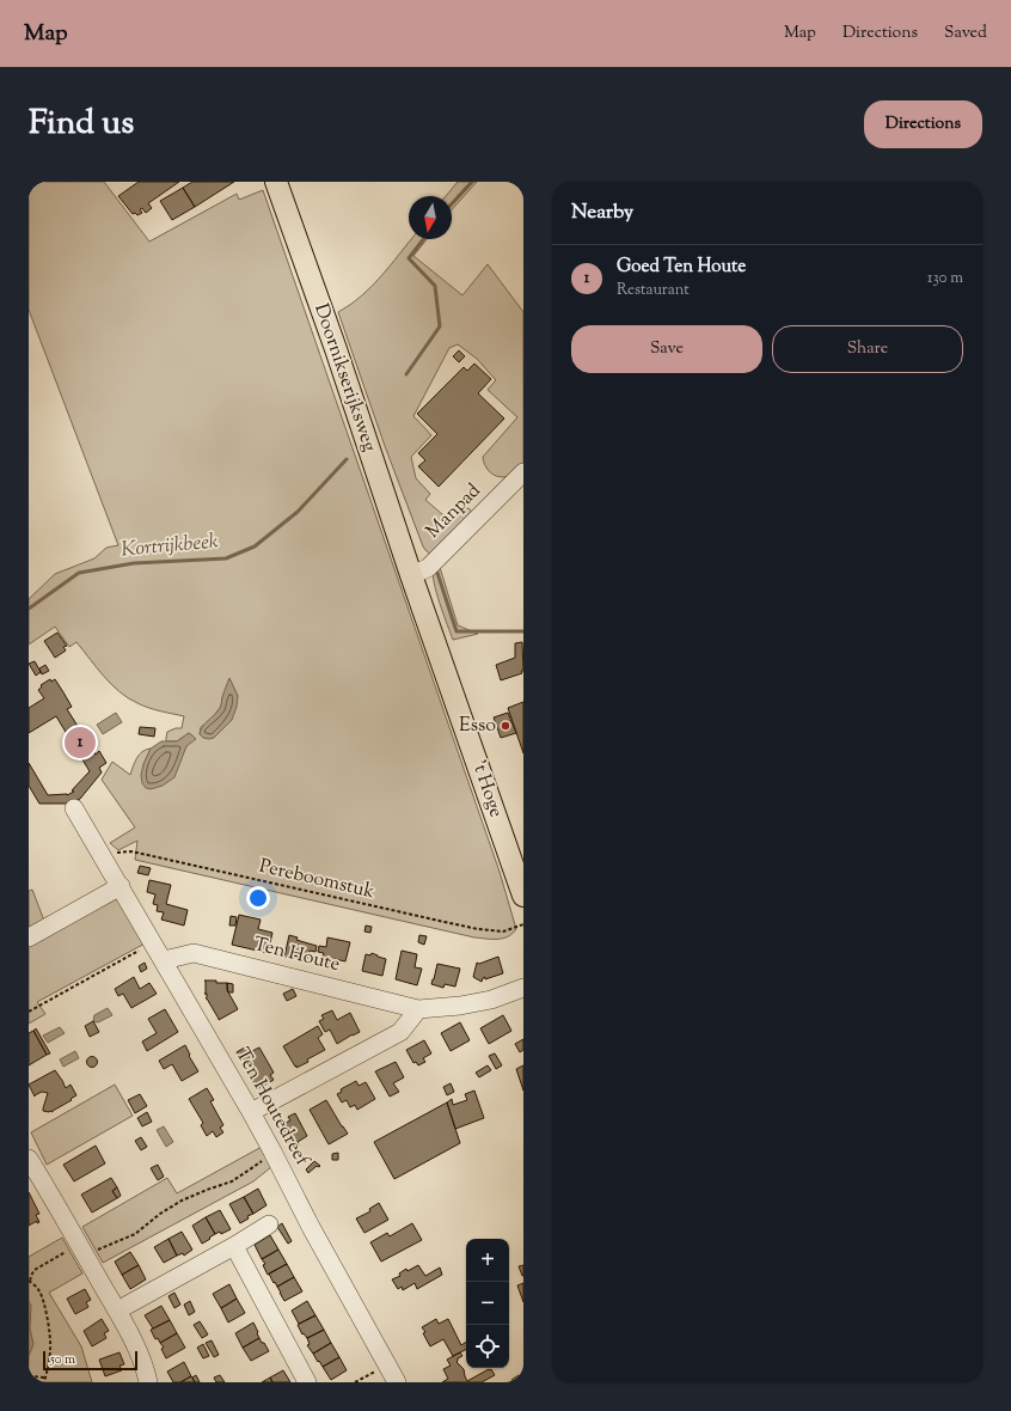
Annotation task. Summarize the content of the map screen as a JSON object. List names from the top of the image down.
{
  "streets": {
    "main road": ["Doornikserijksweg", "'t Hoge"],
    "street": ["Manpad", "Ten Houte", "Ten Houtedreef"],
    "path": ["Pereboomstuk"]
  },
  "crossings": [
    ["Doornikserijksweg", "Manpad"],
    ["Doornikserijksweg", "'t Hoge"],
    ["Manpad", "'t Hoge"],
    ["Pereboomstuk", "Ten Houtedreef"],
    ["Ten Houte", "Ten Houtedreef"]
  ],
  "water": ["Kortrijkbeek"],
  "places": ["Esso"],
  "scale_bar": "50 m",
  "north": "bottom",
  "page": {
    "header": "Map",
    "nav": ["Map", "Directions", "Saved"],
    "title": "Find us",
    "buttons": [
      "Directions",
      ["Save", "Share"]
    ],
    "heading": "Nearby",
    "list": [
      {
        "mark": "1",
        "name": "Goed Ten Houte",
        "note": "Restaurant",
        "value": "130 m"
      }
    ],
    "pins": "1",
    "map_buttons": ["+", "−"],
    "scale": "50 m"
  }
}
